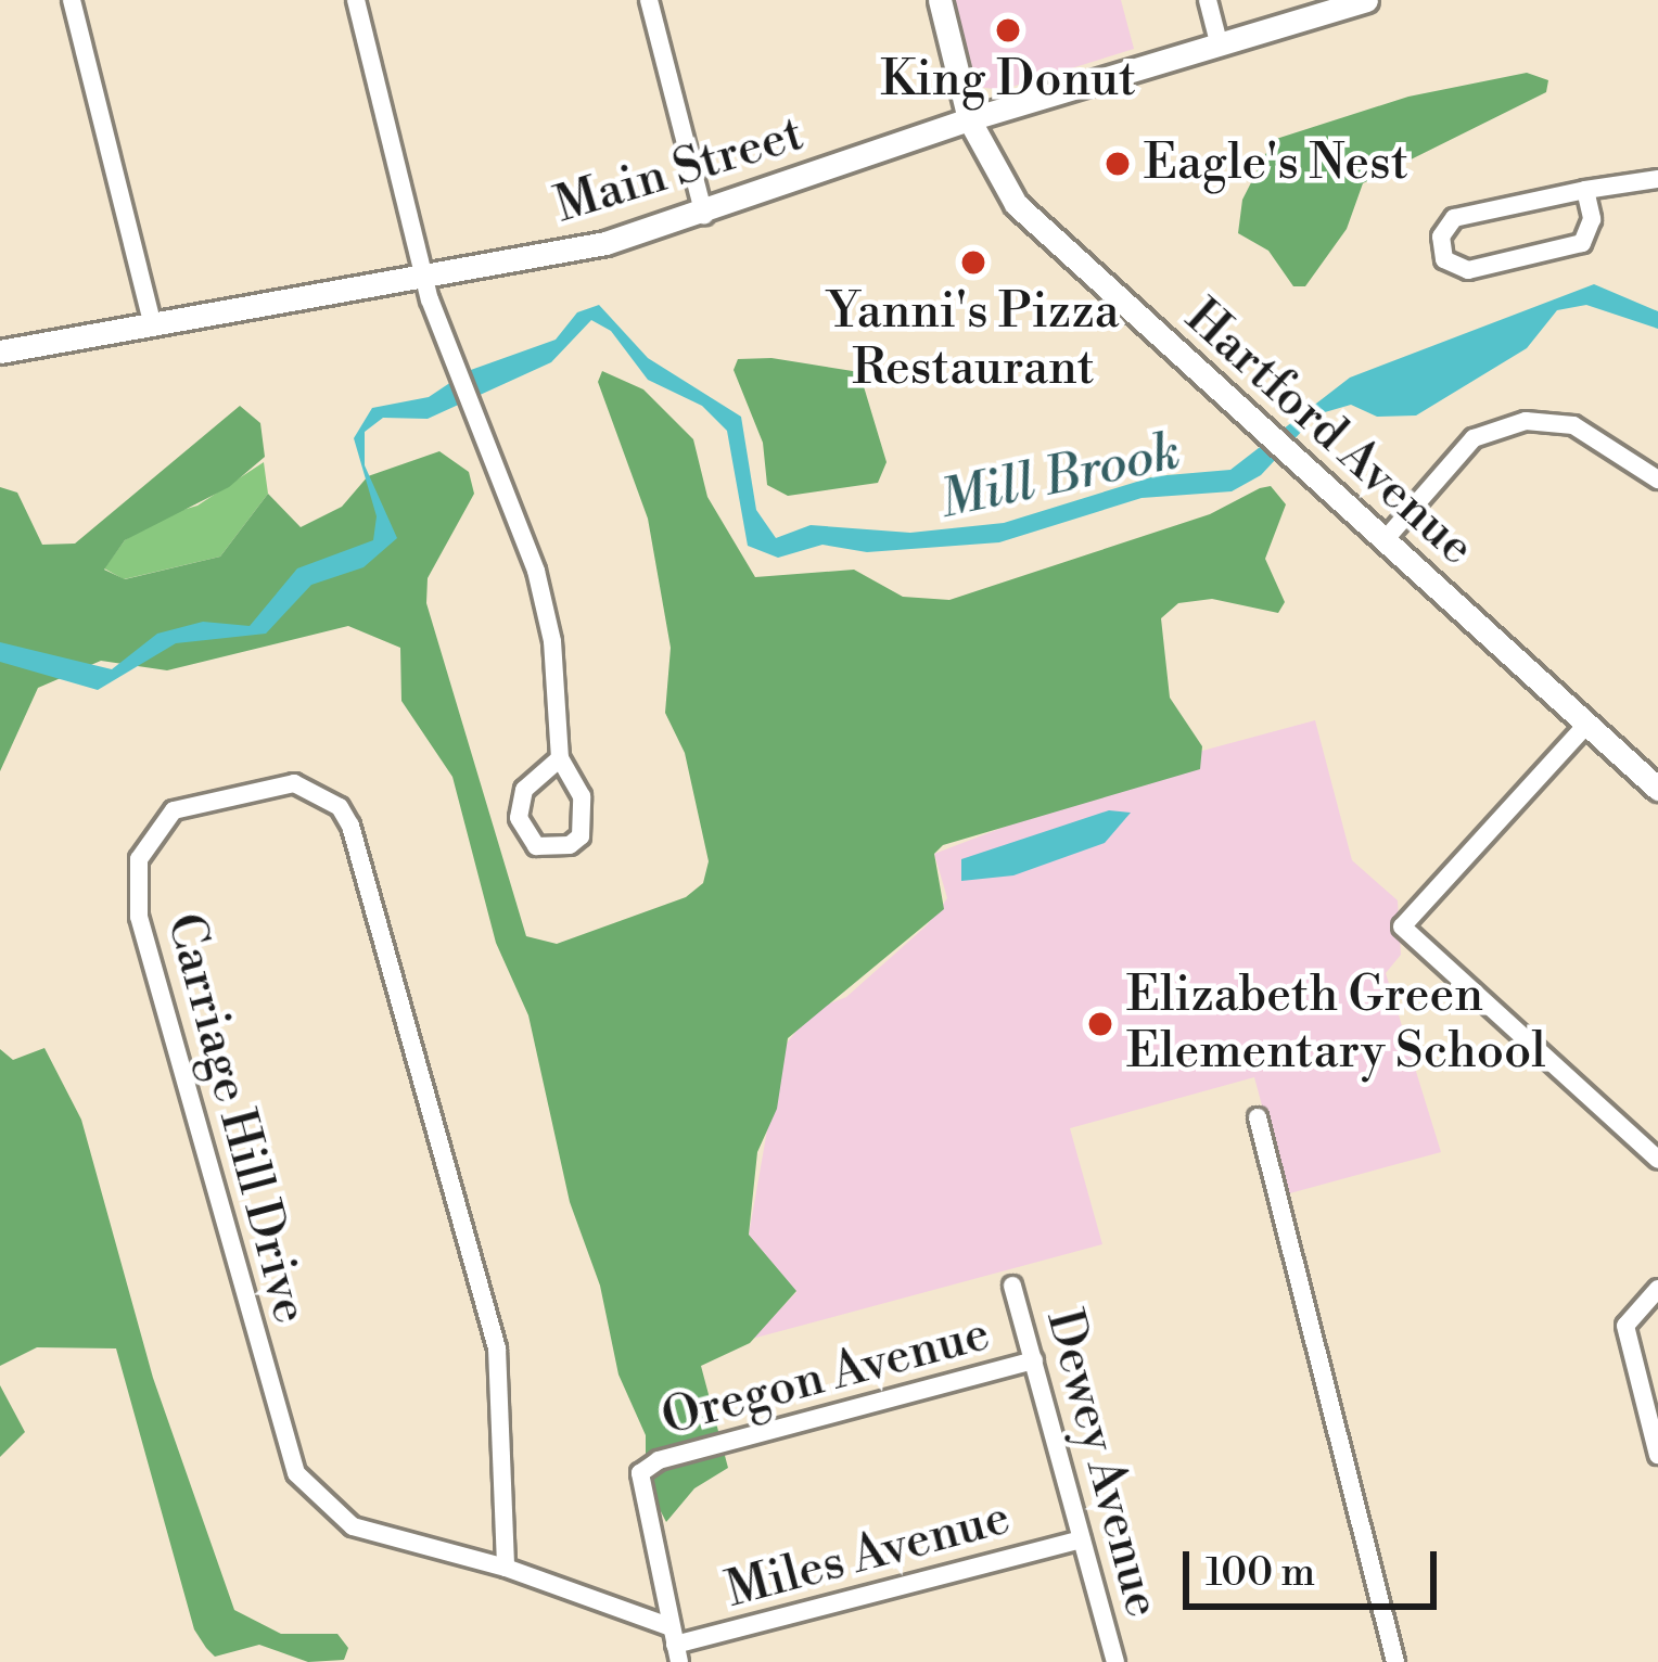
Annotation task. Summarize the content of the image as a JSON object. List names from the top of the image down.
{
  "streets": {
    "main road": ["Main Street", "Hartford Avenue"],
    "street": [
      "Carriage Hill Drive",
      "Oregon Avenue",
      "Dewey Avenue",
      "Miles Avenue"
    ]
  },
  "crossings": [
    ["Main Street", "Hartford Avenue"],
    ["Carriage Hill Drive", "Oregon Avenue"],
    ["Carriage Hill Drive", "Miles Avenue"],
    ["Oregon Avenue", "Dewey Avenue"],
    ["Oregon Avenue", "Miles Avenue"],
    ["Dewey Avenue", "Miles Avenue"]
  ],
  "water": ["Mill Brook"],
  "places": [
    "King Donut",
    "Eagle's Nest",
    "Yanni's Pizza Restaurant",
    "Elizabeth Green Elementary School"
  ],
  "scale_bar": "100 m"
}
